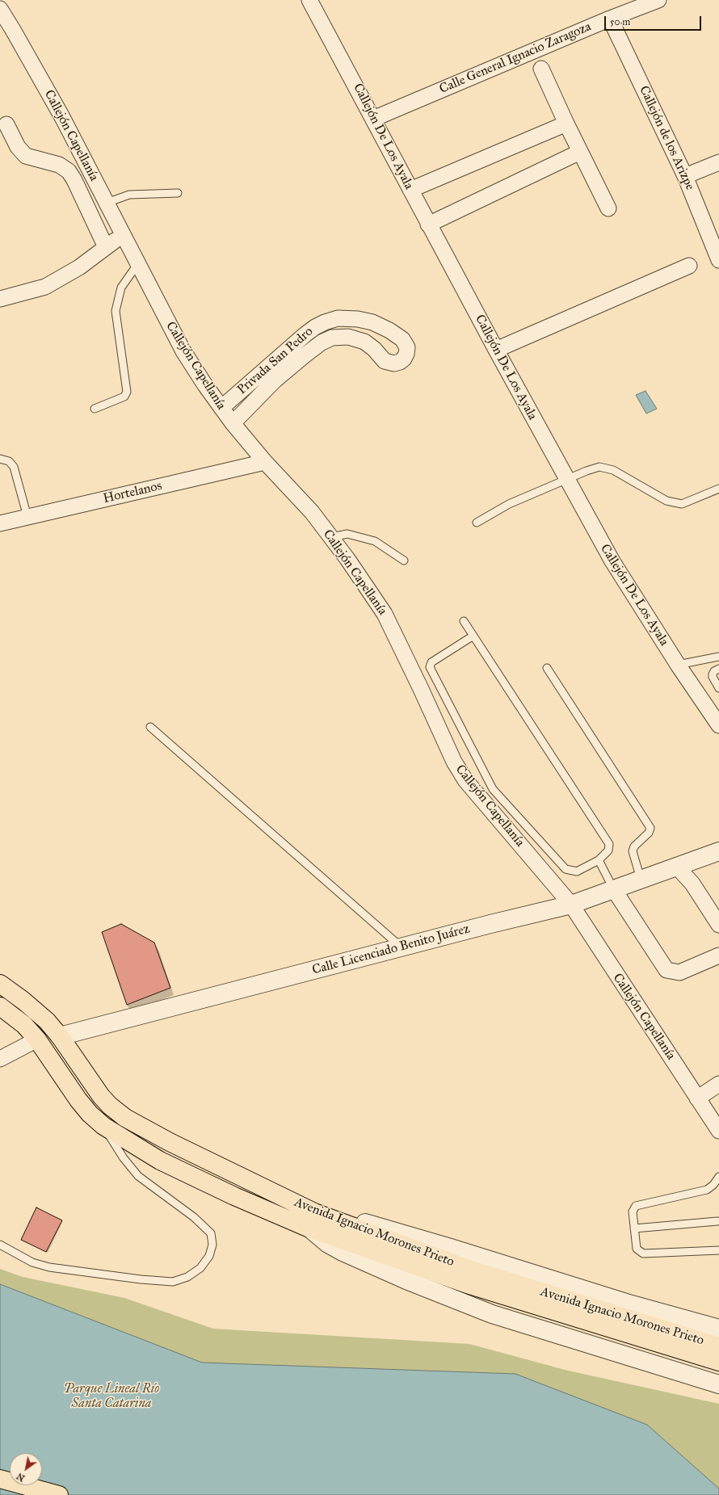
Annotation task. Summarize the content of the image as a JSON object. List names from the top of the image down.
{
  "streets": {
    "main road": ["Avenida Ignacio Morones Prieto"],
    "street": [
      "Calle General Ignacio Zaragoza",
      "Callejón Capellanía",
      "Callejón De Los Ayala",
      "Callejón de los Arizpe",
      "Privada San Pedro",
      "Hortelanos",
      "Calle Licenciado Benito Juárez"
    ]
  },
  "crossings": [
    ["Calle General Ignacio Zaragoza", "Callejón De Los Ayala"],
    ["Calle General Ignacio Zaragoza", "Callejón de los Arizpe"],
    ["Callejón Capellanía", "Privada San Pedro"],
    ["Callejón Capellanía", "Hortelanos"],
    ["Callejón Capellanía", "Calle Licenciado Benito Juárez"],
    ["Calle Licenciado Benito Juárez", "Avenida Ignacio Morones Prieto"]
  ],
  "parks": ["Parque Lineal Río Santa Catarina"],
  "scale_bar": "50 m",
  "north": "bottom left"
}
